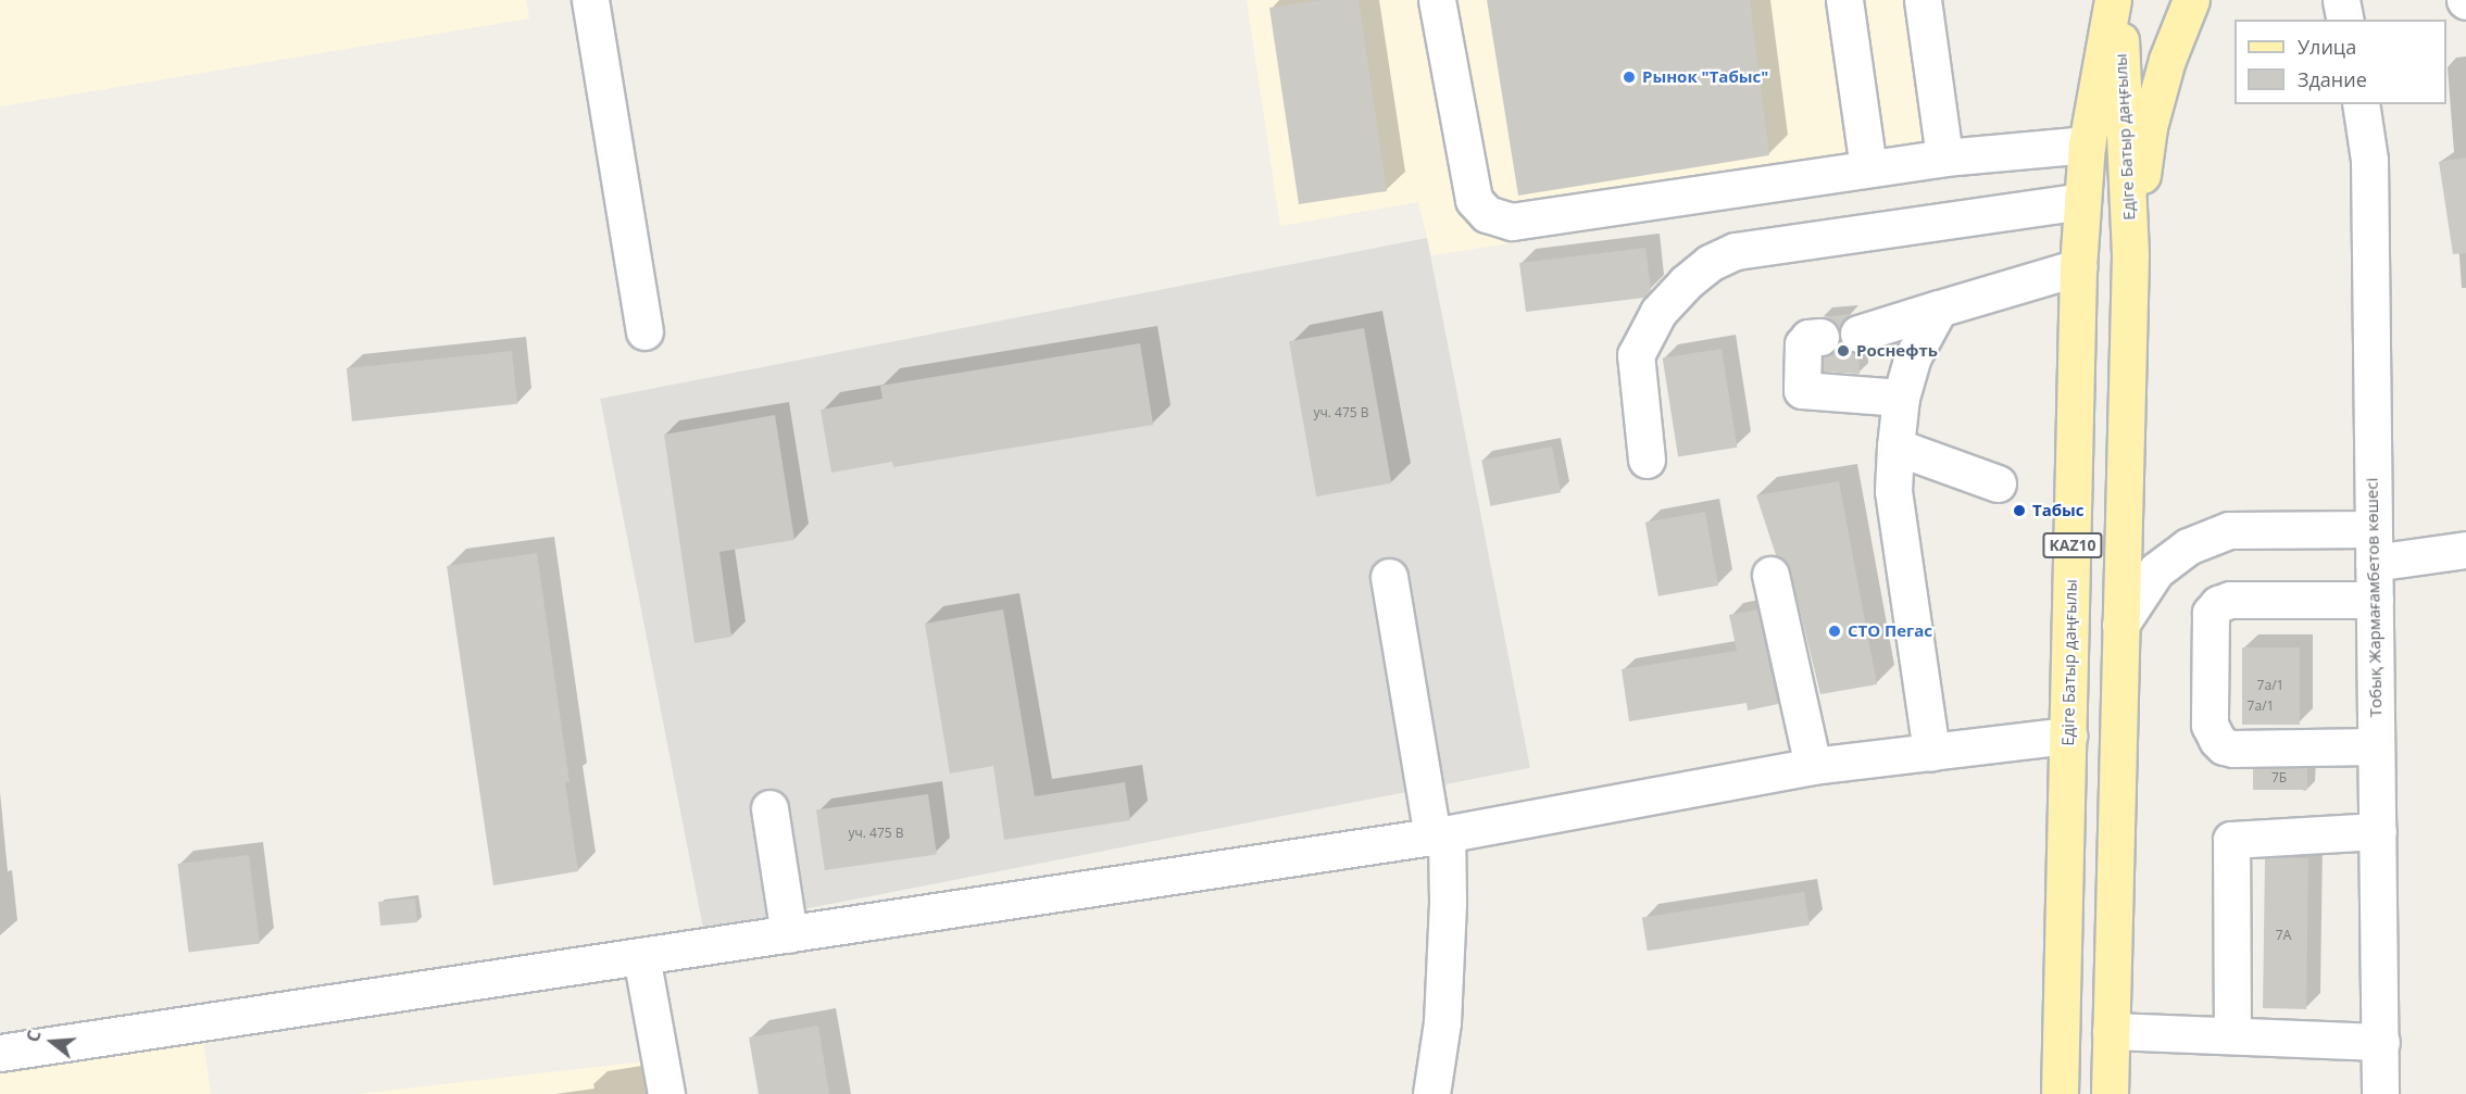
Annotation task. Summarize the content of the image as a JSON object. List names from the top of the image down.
{
  "streets": {
    "main road": ["Едіге Батыр даңғылы", "KAZ10"],
    "street": ["Тобық Жармағамбетов көшесі"]
  },
  "crossings": [
    ["Едіге Батыр даңғылы", "KAZ10"]
  ],
  "places": [
    "Рынок \"Табыс\"",
    "Роснефть",
    "Табыс",
    "СТО Пегас"
  ],
  "house_numbers": [
    "уч. 475 В",
    "7а/1",
    "7а/1",
    "7Б",
    "уч. 475 В",
    "7А"
  ],
  "legend": ["Улица", "Здание"],
  "north": "left"
}
